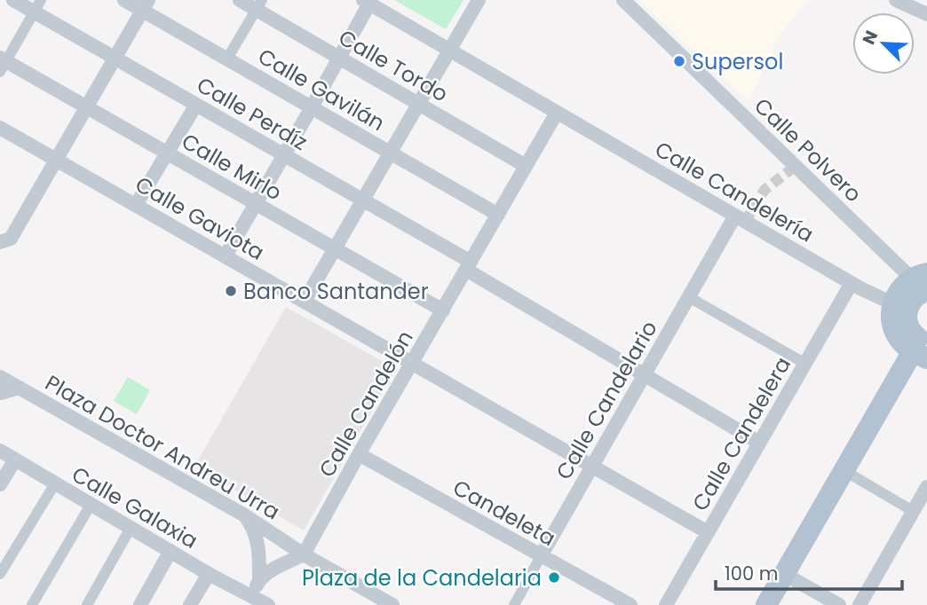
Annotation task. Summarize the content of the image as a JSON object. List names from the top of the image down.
{
  "streets": {
    "street": [
      "Calle Tordo",
      "Calle Gavilán",
      "Calle Perdíz",
      "Calle Polvero",
      "Calle Mirlo",
      "Calle Candelería",
      "Calle Gaviota",
      "Calle Candelario",
      "Calle Candelón",
      "Calle Candelera",
      "Plaza Doctor Andreu Urra",
      "Calle Galaxia",
      "Candeleta"
    ]
  },
  "crossings": [
    ["Calle Tordo", "Calle Candelón"],
    ["Calle Gavilán", "Calle Candelón"],
    ["Calle Perdíz", "Calle Candelario"],
    ["Calle Perdíz", "Calle Candelón"],
    ["Calle Perdíz", "Calle Candelera"],
    ["Calle Mirlo", "Calle Candelón"],
    ["Calle Candelería", "Calle Candelario"],
    ["Calle Candelería", "Calle Candelón"],
    ["Calle Candelería", "Calle Candelera"],
    ["Calle Gaviota", "Calle Candelario"],
    ["Calle Gaviota", "Calle Candelón"],
    ["Calle Gaviota", "Calle Candelera"],
    ["Calle Candelario", "Candeleta"],
    ["Calle Candelón", "Plaza Doctor Andreu Urra"],
    ["Calle Candelón", "Candeleta"]
  ],
  "places": ["Supersol", "Banco Santander", "Plaza de la Candelaria"],
  "scale_bar": "100 m",
  "north": "top left"
}
